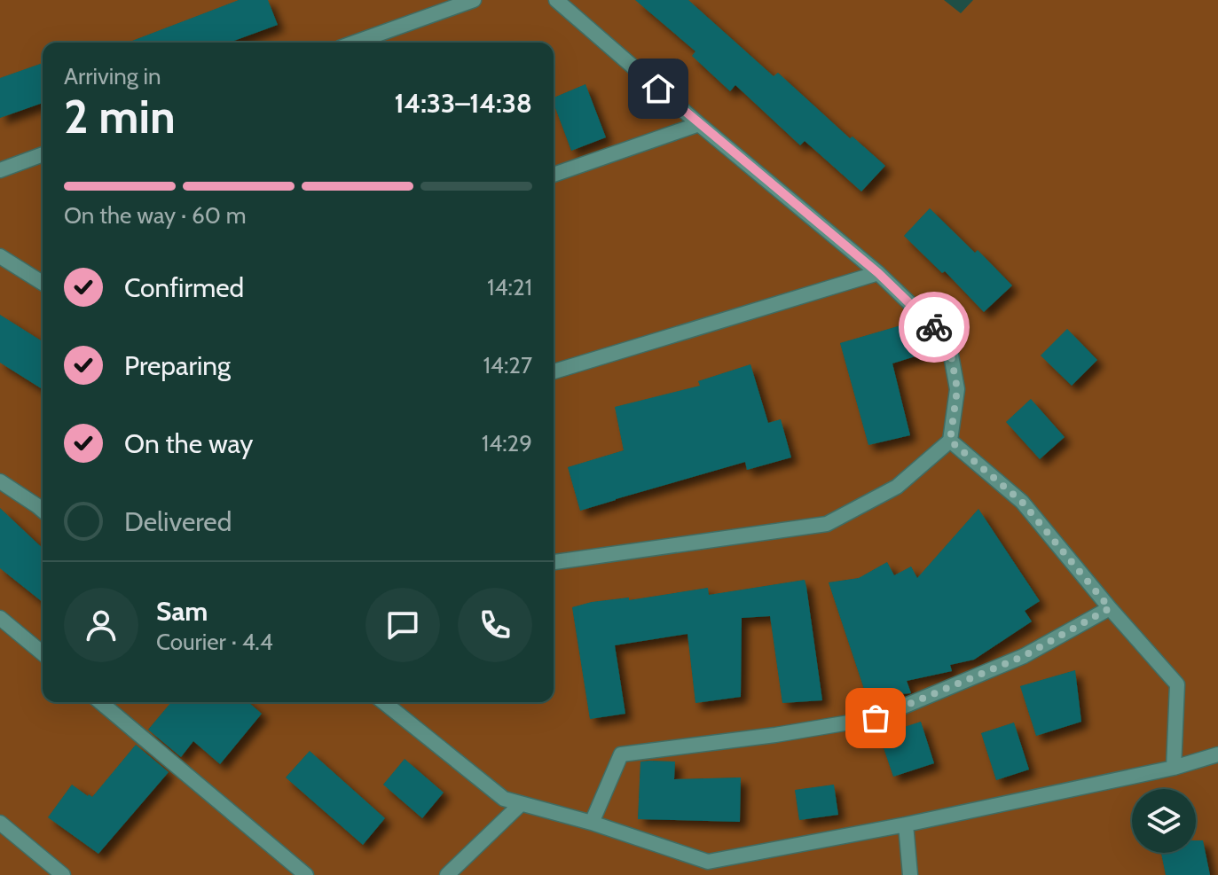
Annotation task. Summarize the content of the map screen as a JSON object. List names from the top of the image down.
{
  "page": {
    "heading": ["2 min", "Arriving in", "14:33–14:38"],
    "panel": ["Sam", "Courier · 4.4"],
    "bar": "On the way · 60 m",
    "list": [
      ["Confirmed", "14:21"],
      ["Preparing", "14:27"],
      ["On the way", "14:29"],
      "Delivered"
    ]
  }
}
